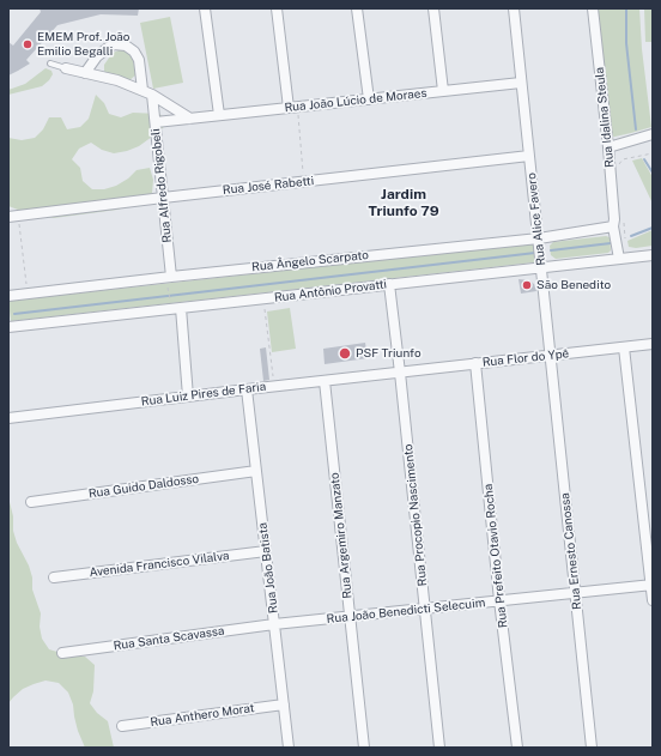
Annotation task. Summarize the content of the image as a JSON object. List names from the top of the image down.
{
  "streets": {
    "street": [
      "Rua João Lúcio de Moraes",
      "Rua Idalina Steula",
      "Rua Alfredo Rigobeli",
      "Rua José Rabetti",
      "Rua Alice Favero",
      "Rua Ângelo Scarpato",
      "Rua Antônio Provatti",
      "Rua Flor do Ypê",
      "Rua Luiz Pires de Faria",
      "Rua Guido Daldosso",
      "Rua Procopio Nascimento",
      "Rua Argemiro Manzato",
      "Rua Ernesto Canossa",
      "Rua Prefeito Otavio Rocha",
      "Avenida Francisco Vilalva",
      "Rua João Batista",
      "Rua João Benedicti Selecuim",
      "Rua Santa Scavassa",
      "Rua Anthero Morat"
    ]
  },
  "crossings": [
    ["Rua João Lúcio de Moraes", "Rua Alfredo Rigobeli"],
    ["Rua João Lúcio de Moraes", "Rua Alice Favero"],
    ["Rua Idalina Steula", "Rua Ângelo Scarpato"],
    ["Rua Idalina Steula", "Rua Antônio Provatti"],
    ["Rua Alfredo Rigobeli", "Rua José Rabetti"],
    ["Rua Alfredo Rigobeli", "Rua Ângelo Scarpato"],
    ["Rua José Rabetti", "Rua Alice Favero"],
    ["Rua Alice Favero", "Rua Ângelo Scarpato"],
    ["Rua Alice Favero", "Rua Antônio Provatti"],
    ["Rua Alice Favero", "Rua Flor do Ypê"],
    ["Rua Alice Favero", "Rua Ernesto Canossa"],
    ["Rua Antônio Provatti", "Rua Procopio Nascimento"],
    ["Rua Flor do Ypê", "Rua Luiz Pires de Faria"],
    ["Rua Flor do Ypê", "Rua Procopio Nascimento"],
    ["Rua Flor do Ypê", "Rua Ernesto Canossa"],
    ["Rua Flor do Ypê", "Rua Prefeito Otavio Rocha"],
    ["Rua Luiz Pires de Faria", "Rua Procopio Nascimento"],
    ["Rua Luiz Pires de Faria", "Rua Argemiro Manzato"],
    ["Rua Luiz Pires de Faria", "Rua João Batista"],
    ["Rua Guido Daldosso", "Rua João Batista"],
    ["Rua Procopio Nascimento", "Rua João Benedicti Selecuim"],
    ["Rua Argemiro Manzato", "Rua João Benedicti Selecuim"],
    ["Rua Ernesto Canossa", "Rua João Benedicti Selecuim"],
    ["Rua Prefeito Otavio Rocha", "Rua João Benedicti Selecuim"],
    ["Avenida Francisco Vilalva", "Rua João Batista"],
    ["Rua João Batista", "Rua João Benedicti Selecuim"],
    ["Rua João Batista", "Rua Santa Scavassa"],
    ["Rua João Batista", "Rua Anthero Morat"],
    ["Rua João Benedicti Selecuim", "Rua Santa Scavassa"]
  ],
  "districts": ["Jardim Triunfo 79"],
  "places": ["EMEM Prof. João Emilio Begalli", "São Benedito", "PSF Triunfo"]
}
